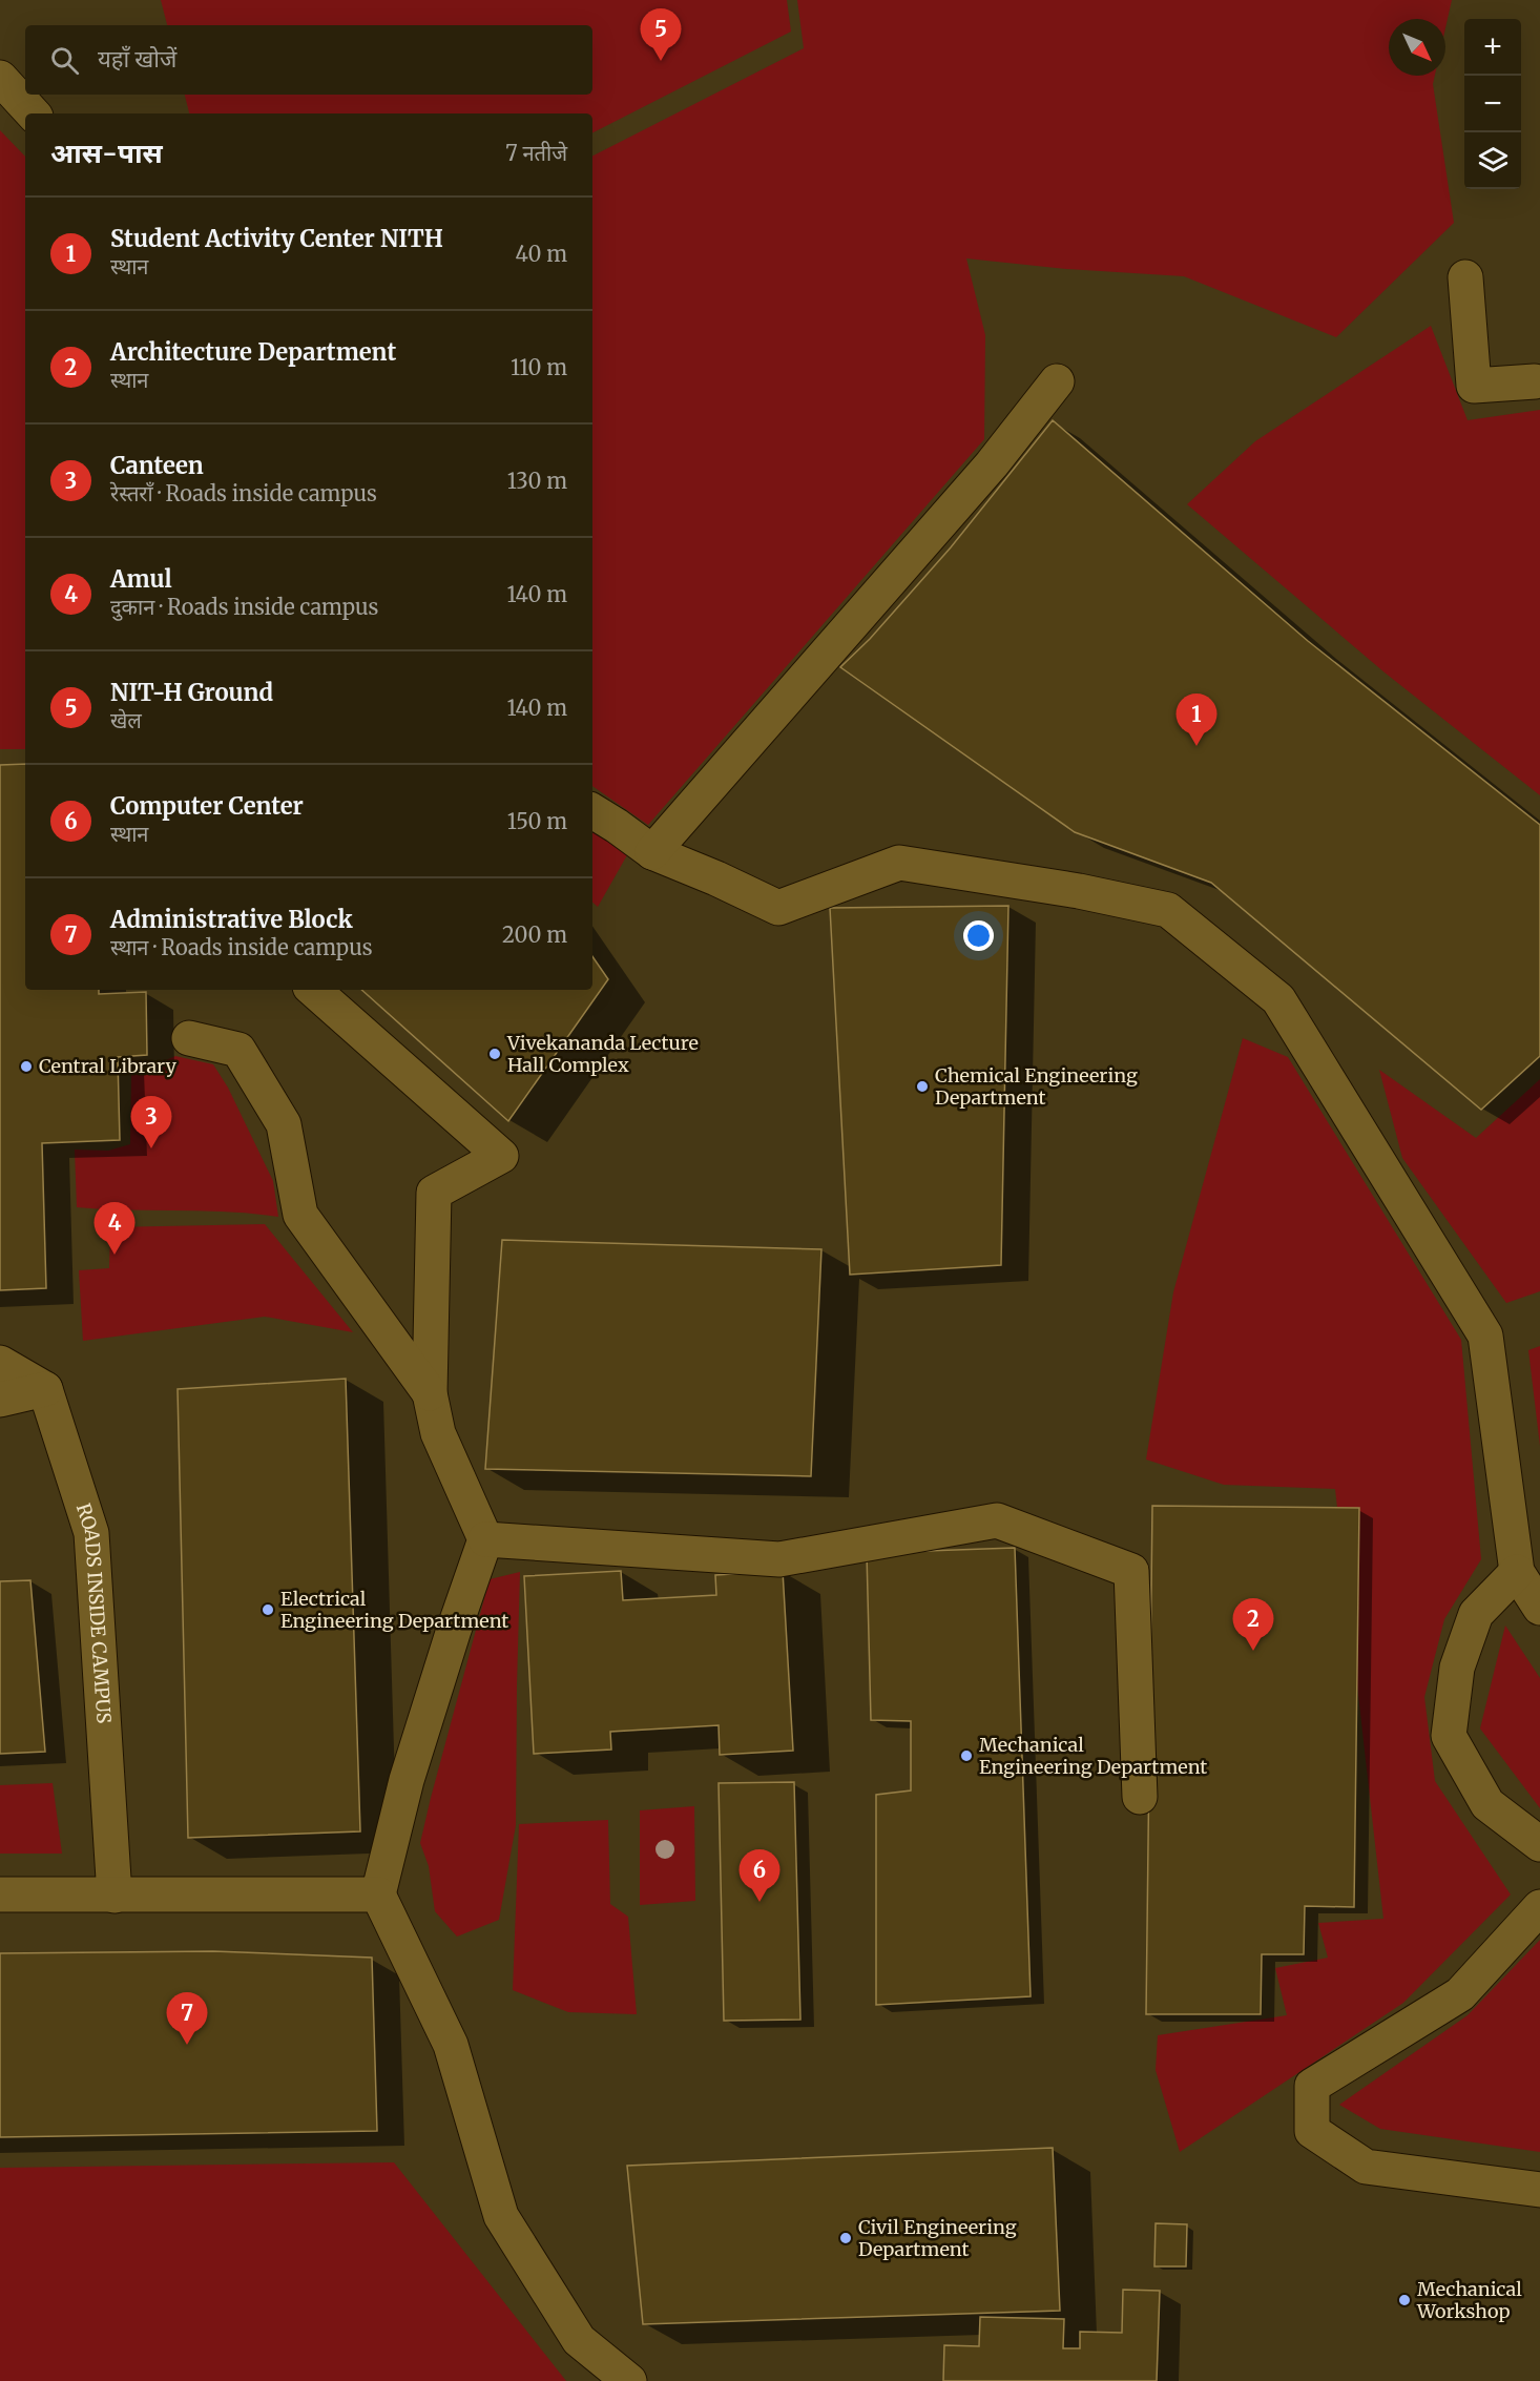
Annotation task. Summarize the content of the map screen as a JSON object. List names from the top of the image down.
{
  "streets": {
    "street": ["ROADS INSIDE CAMPUS"]
  },
  "places": [
    "Vivekananda Lecture Hall Complex",
    "Central Library",
    "Chemical Engineering Department",
    "Electrical Engineering Department",
    "Mechanical Engineering Department",
    "Civil Engineering Department",
    "Mechanical Workshop"
  ],
  "north": "bottom right",
  "page": {
    "pins": [
      "5",
      "1",
      "3",
      "4",
      "2",
      "6",
      "7"
    ],
    "map_buttons": ["+", "−"],
    "search": "यहाँ खोजें",
    "heading": ["आस-पास", "7 नतीजे"],
    "list": [
      {
        "mark": "1",
        "name": "Student Activity Center NITH",
        "note": "स्थान",
        "value": "40 m"
      },
      {
        "mark": "2",
        "name": "Architecture Department",
        "note": "स्थान",
        "value": "110 m"
      },
      {
        "mark": "3",
        "name": "Canteen",
        "note": "रेस्तराँ · Roads inside campus",
        "value": "130 m"
      },
      {
        "mark": "4",
        "name": "Amul",
        "note": "दुकान · Roads inside campus",
        "value": "140 m"
      },
      {
        "mark": "5",
        "name": "NIT-H Ground",
        "note": "खेल",
        "value": "140 m"
      },
      {
        "mark": "6",
        "name": "Computer Center",
        "note": "स्थान",
        "value": "150 m"
      },
      {
        "mark": "7",
        "name": "Administrative Block",
        "note": "स्थान · Roads inside campus",
        "value": "200 m"
      }
    ]
  }
}
